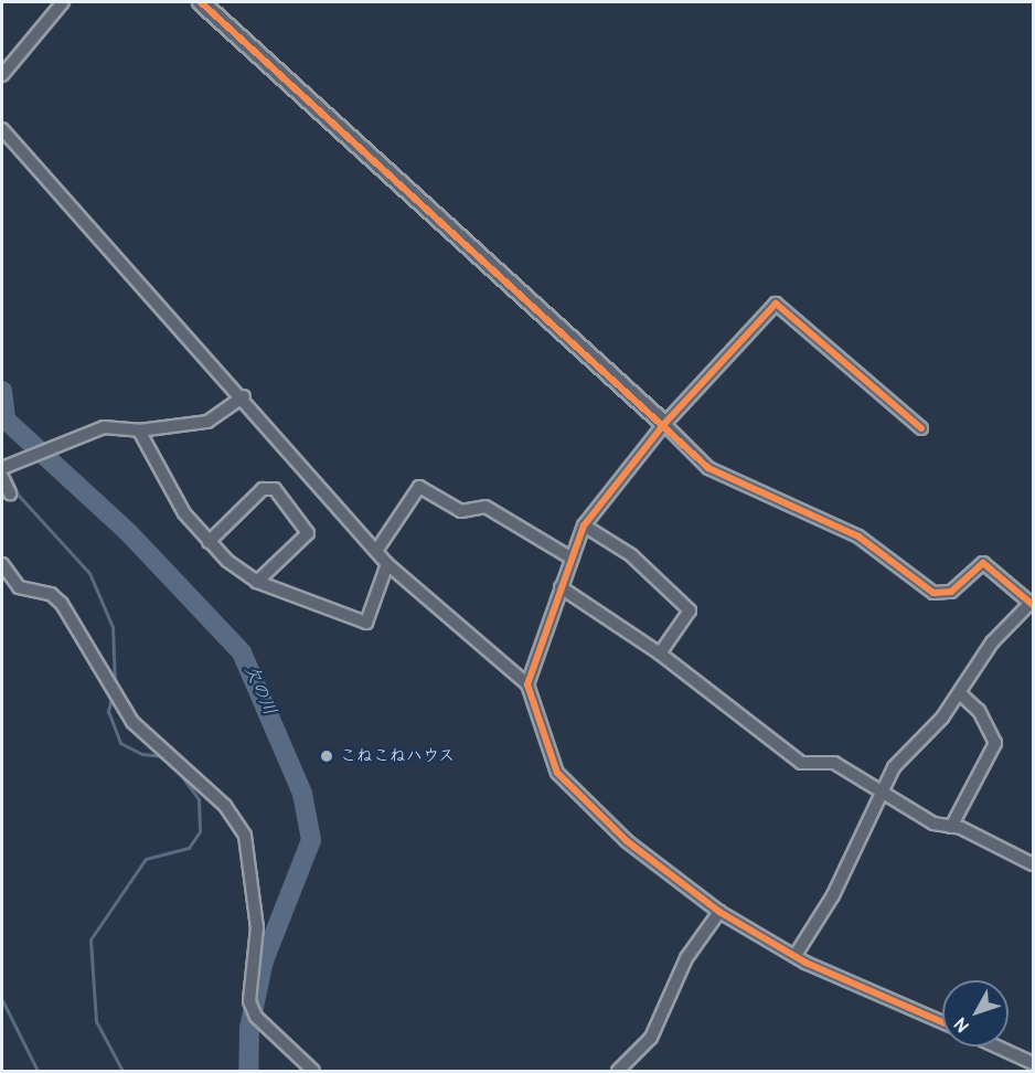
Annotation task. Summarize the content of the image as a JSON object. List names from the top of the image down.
{
  "water": ["欠の川"],
  "places": ["こねこねハウス"],
  "north": "bottom left"
}
